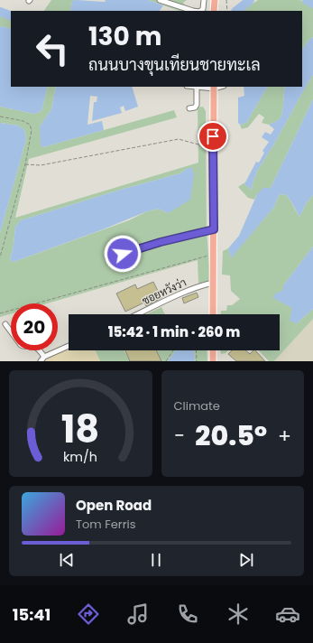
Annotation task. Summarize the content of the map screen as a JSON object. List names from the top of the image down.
{
  "streets": {
    "street": ["ซอยหวังว่า"]
  },
  "page": {
    "turn": ["130 m", "ถนนบางขุนเทียนชายทะเล"],
    "limit": "20",
    "trip": "15:42 · 1 min · 260 m",
    "tile": "Climate",
    "heat": ["−", "20.5°", "+"],
    "song": ["Open Road", "Tom Ferris"],
    "tabs": "15:41",
    "gauge": ["18", "km/h"]
  }
}
